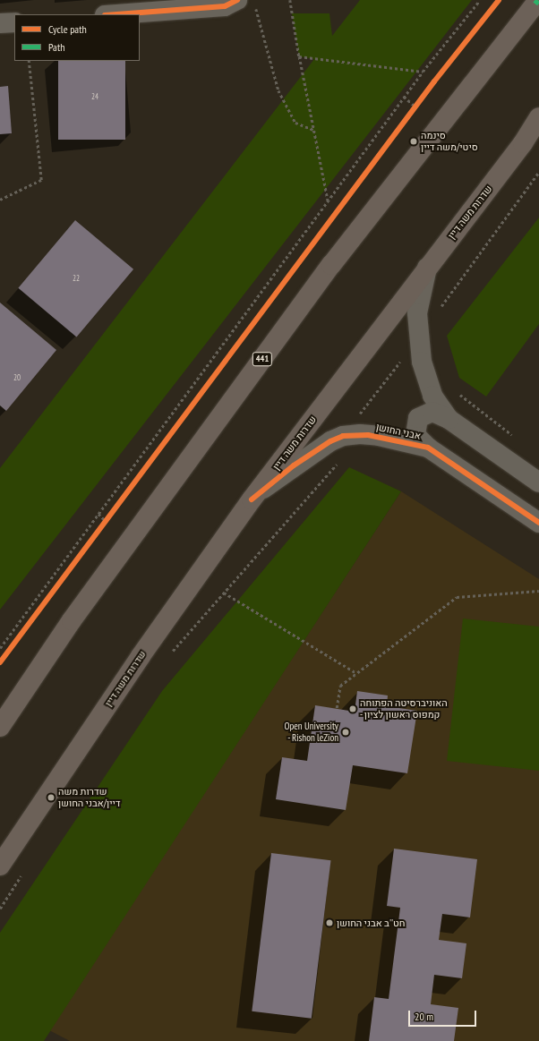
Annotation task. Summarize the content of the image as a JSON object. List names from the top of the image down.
{
  "streets": {
    "main road": ["שדרות משה דיין", "441"],
    "street": ["אבני החושן"]
  },
  "crossings": [
    ["שדרות משה דיין", "אבני החושן"]
  ],
  "places": [
    "סינמה סיטי/משה דיין",
    "האוניברסיטה הפתוחה - קמפוס ראשון לציון",
    "Open University - Rishon leZion",
    "שדרות משה דיין/אבני החושן",
    "חט''ב אבני החושן"
  ],
  "house_numbers": ["24", "22", "20"],
  "legend": ["Cycle path", "Path"],
  "scale_bar": "20 m"
}
